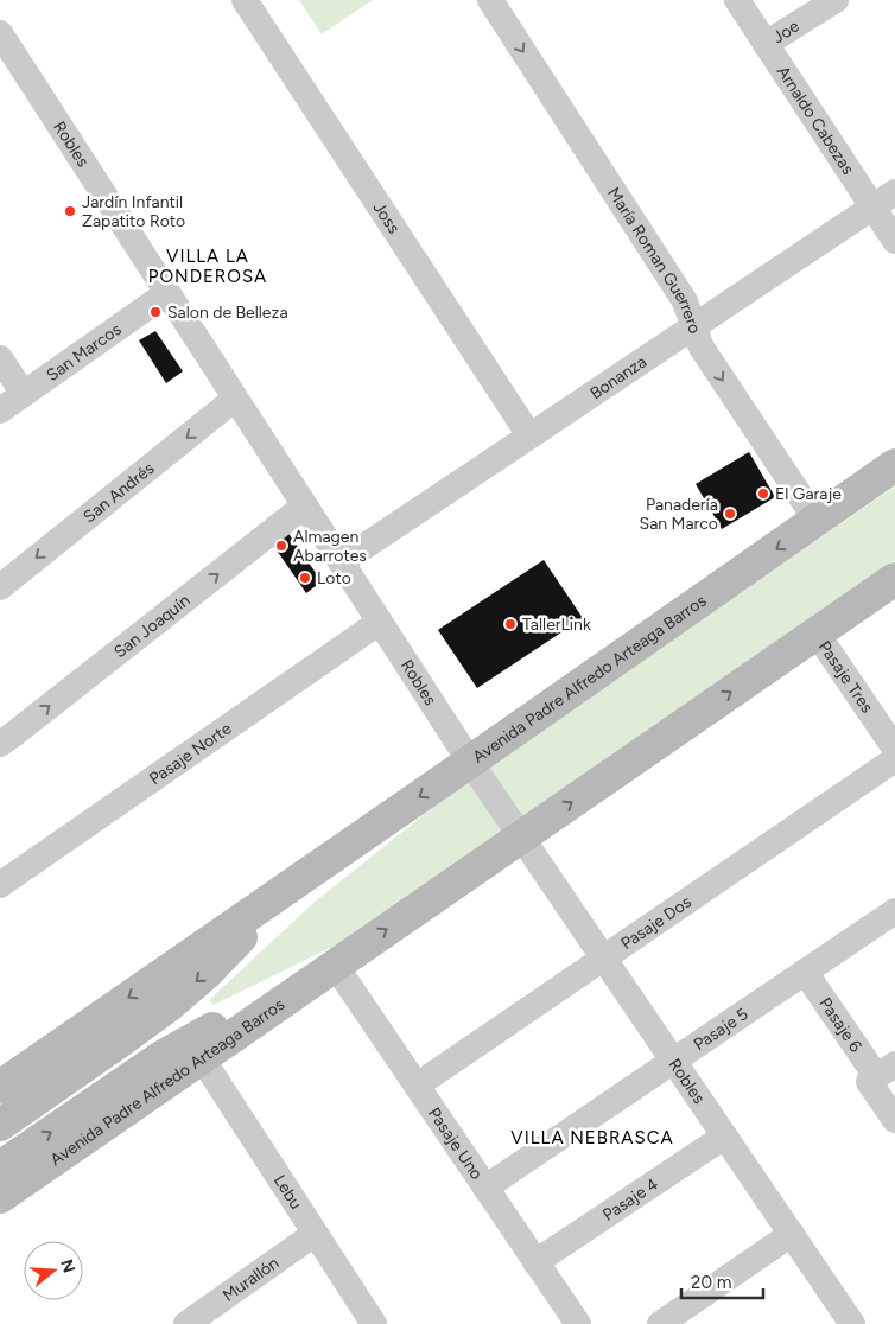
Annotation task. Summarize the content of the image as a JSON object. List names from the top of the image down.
{
  "streets": {
    "main road": ["Avenida Padre Alfredo Arteaga Barros"],
    "street": [
      "Joe",
      "Arnaldo Cabezas",
      "Robles",
      "Joss",
      "María Roman Guerrero",
      "San Marcos",
      "Bonanza",
      "San Andrés",
      "San Joaquín",
      "Pasaje Tres",
      "Pasaje Norte",
      "Pasaje Dos",
      "Pasaje 6",
      "Pasaje 5",
      "Pasaje Uno",
      "Lebu",
      "Pasaje 4",
      "Murallón"
    ]
  },
  "crossings": [
    ["Joe", "Arnaldo Cabezas"],
    ["Arnaldo Cabezas", "Bonanza"],
    ["Robles", "San Marcos"],
    ["Robles", "Bonanza"],
    ["Robles", "San Andrés"],
    ["Robles", "San Joaquín"],
    ["Robles", "Avenida Padre Alfredo Arteaga Barros"],
    ["Robles", "Pasaje Norte"],
    ["Robles", "Pasaje Dos"],
    ["Robles", "Pasaje 5"],
    ["Robles", "Pasaje 4"],
    ["Joss", "Bonanza"],
    ["María Roman Guerrero", "Bonanza"],
    ["María Roman Guerrero", "Avenida Padre Alfredo Arteaga Barros"],
    ["Pasaje Tres", "Avenida Padre Alfredo Arteaga Barros"],
    ["Avenida Padre Alfredo Arteaga Barros", "Pasaje Uno"],
    ["Avenida Padre Alfredo Arteaga Barros", "Lebu"],
    ["Pasaje Dos", "Pasaje Uno"],
    ["Pasaje 6", "Pasaje 5"],
    ["Pasaje 5", "Pasaje Uno"],
    ["Pasaje Uno", "Pasaje 4"],
    ["Lebu", "Murallón"]
  ],
  "one_way": ["María Roman Guerrero", "San Andrés", "San Joaquín"],
  "districts": ["VILLA LA PONDEROSA", "VILLA NEBRASCA"],
  "places": [
    "Jardín Infantil Zapatito Roto",
    "Salon de Belleza",
    "El Garaje",
    "Panadería San Marco",
    "Almagen Abarrotes",
    "Loto",
    "TallerLink"
  ],
  "scale_bar": "20 m",
  "north": "right"
}
